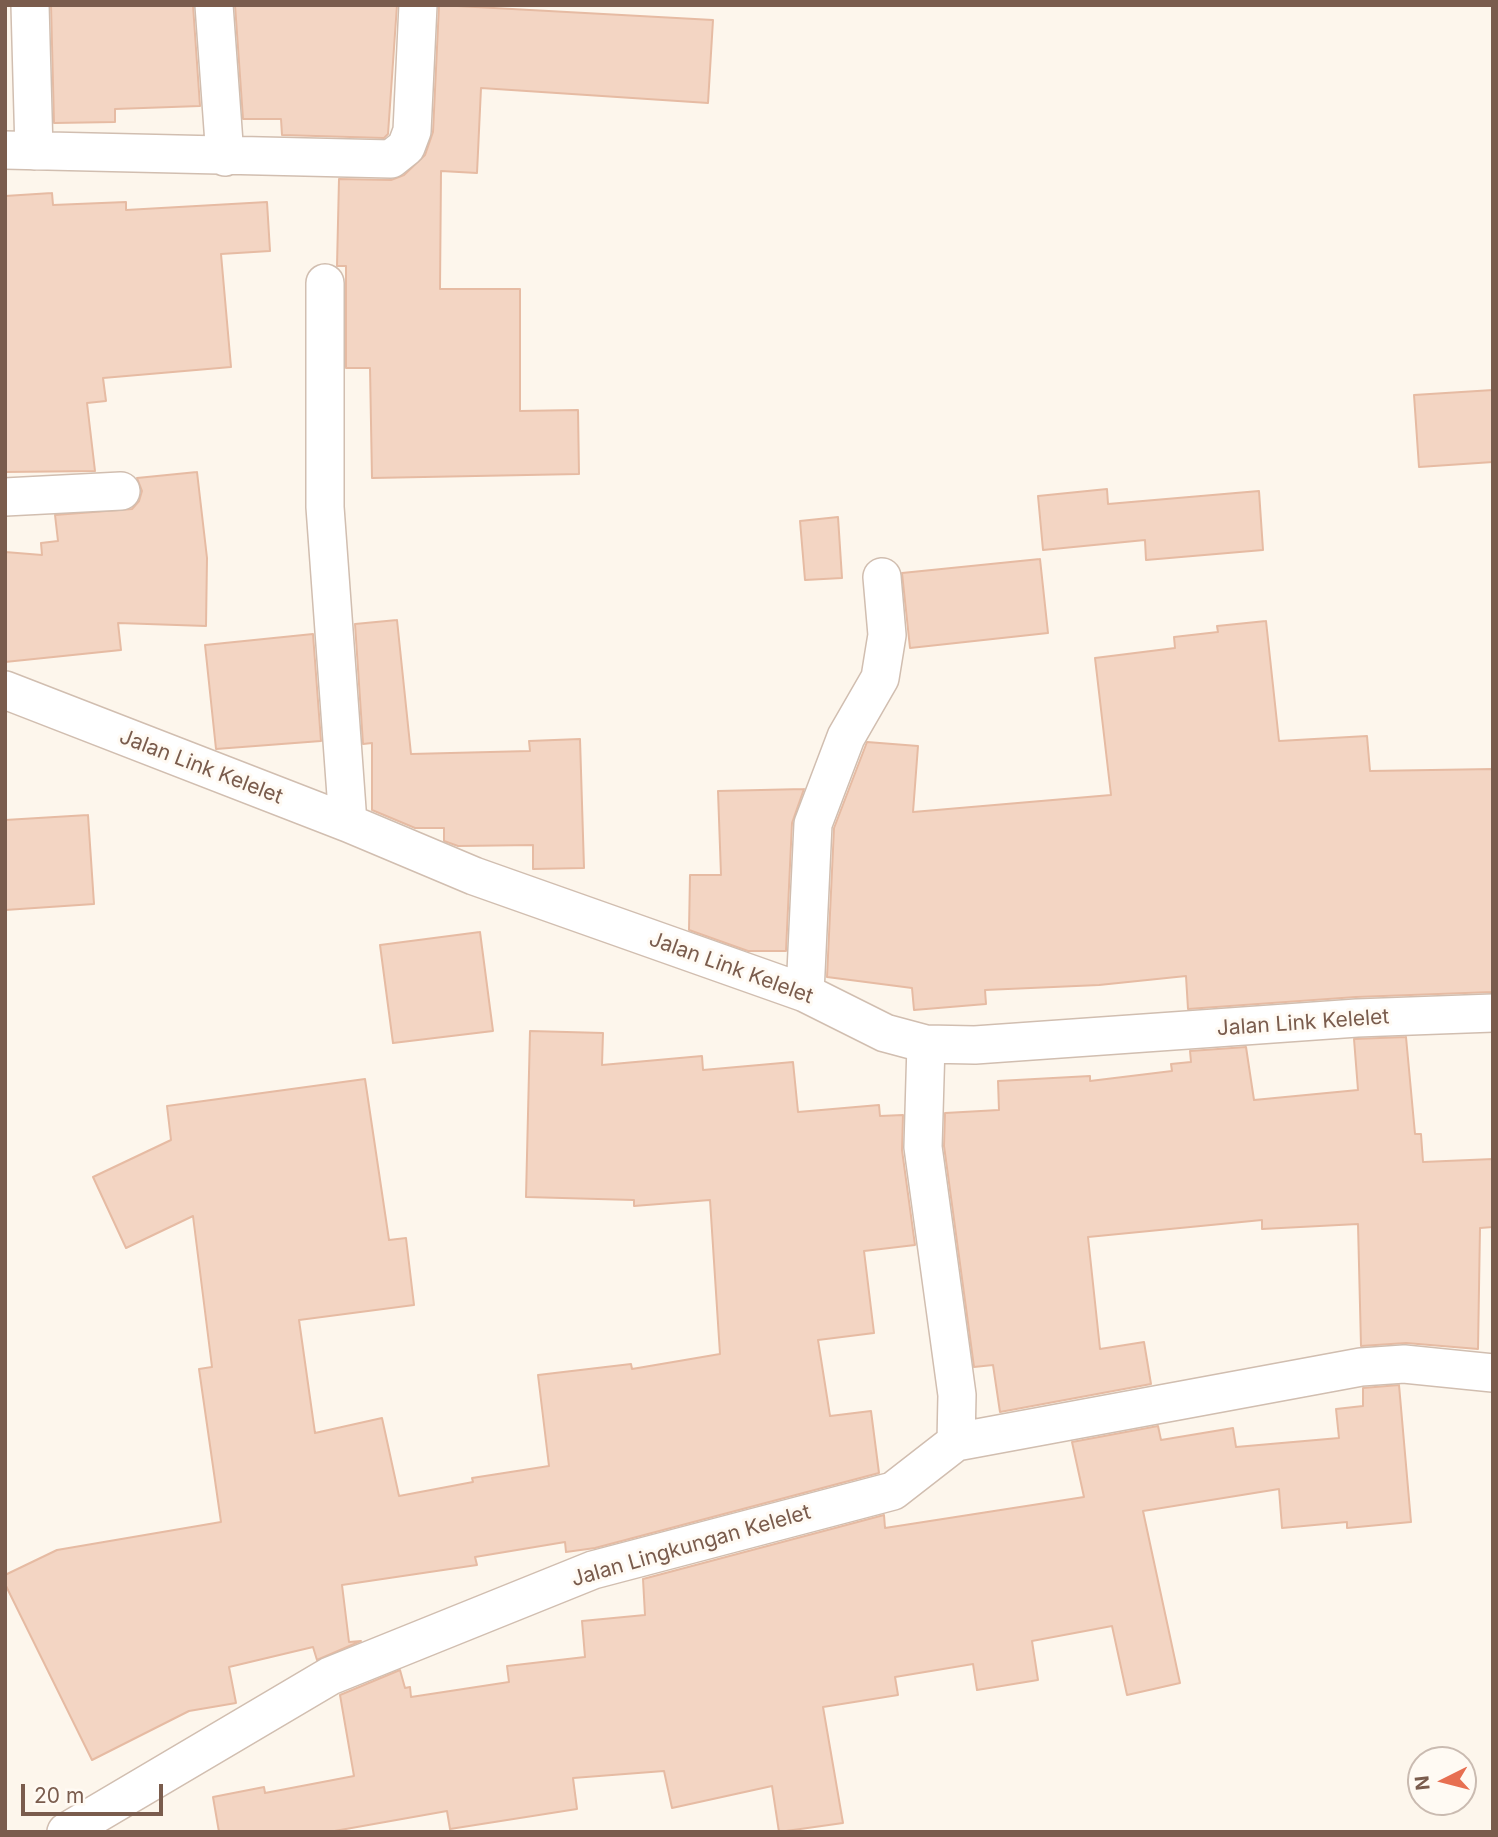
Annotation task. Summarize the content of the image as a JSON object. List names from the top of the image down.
{
  "streets": {
    "street": ["Jalan Link Kelelet", "Jalan Lingkungan Kelelet"]
  },
  "scale_bar": "20 m",
  "north": "left"
}
